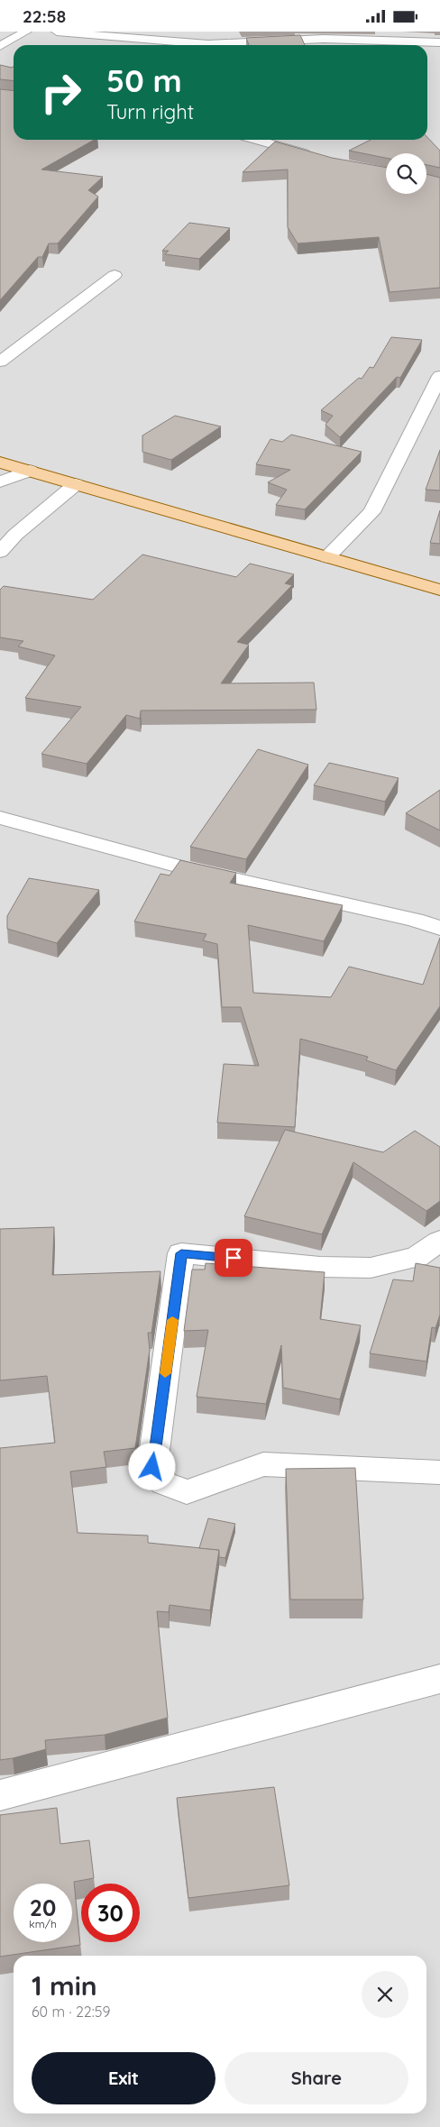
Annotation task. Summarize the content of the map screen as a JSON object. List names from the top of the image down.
{
  "page": {
    "status": "22:58",
    "turn": ["50 m", "Turn right"],
    "speed": "20 km/h",
    "limit": "30",
    "heading": ["1 min", "60 m · 22:59"],
    "buttons": ["Exit", "Share"]
  }
}
